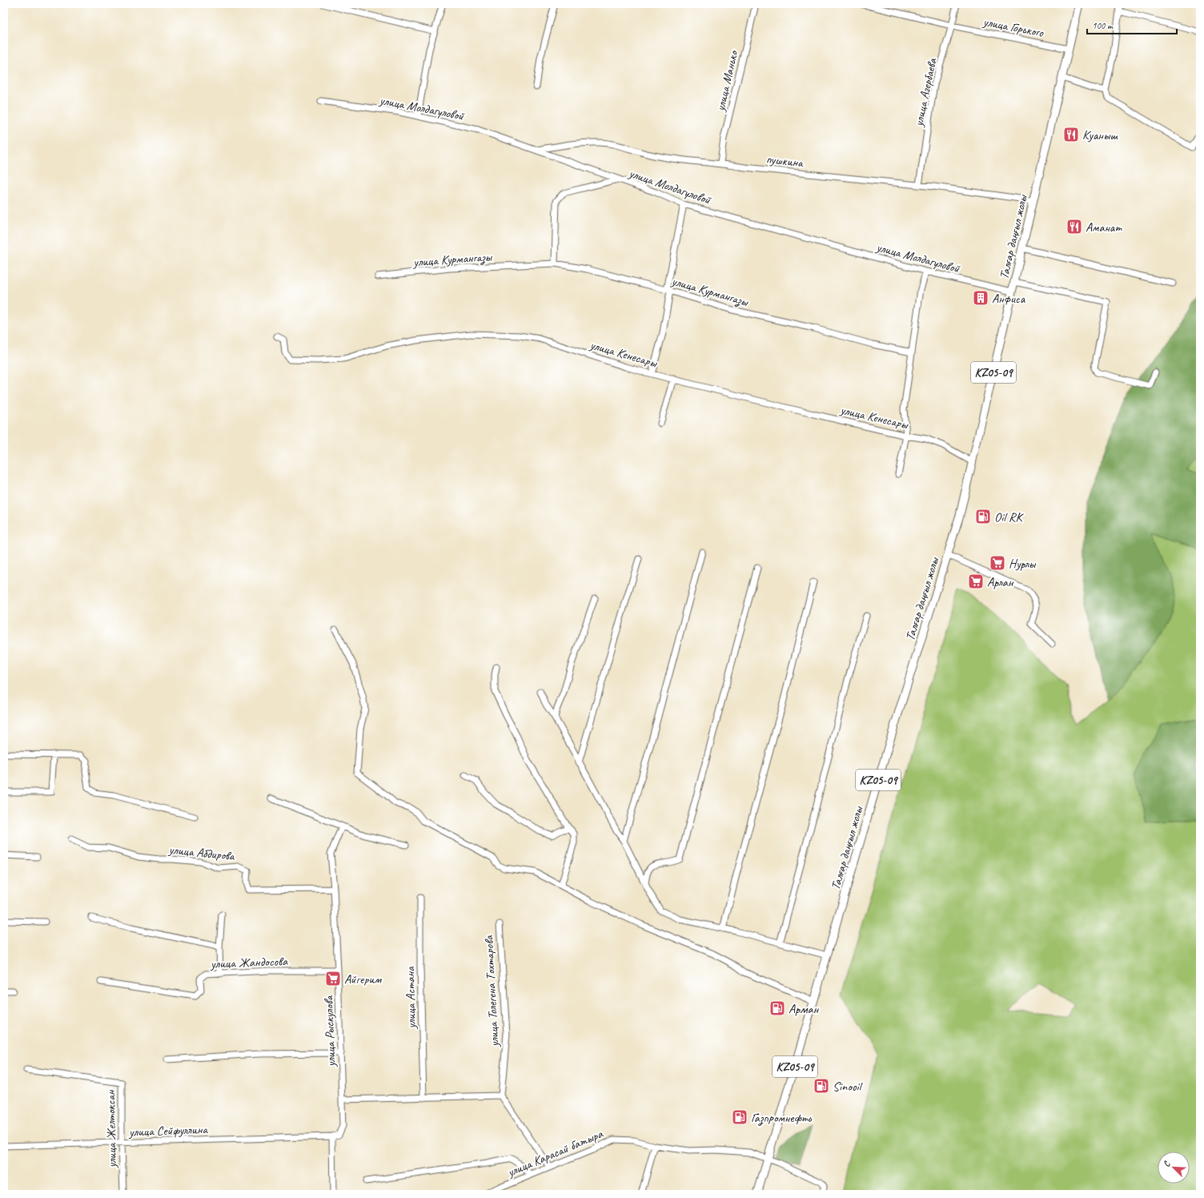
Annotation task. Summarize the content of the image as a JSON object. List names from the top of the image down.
{
  "streets": {
    "main road": ["Талғар даңғыл жолы", "KZ05-09"],
    "street": [
      "улица Горького",
      "улица Манько",
      "улица Азербаева",
      "улица Молдагуловой",
      "пушкина",
      "улица Курмангазы",
      "улица Кенесары",
      "улица Абдирова",
      "улица Жандосова",
      "улица Толегена Тохтарова",
      "улица Астана",
      "улица Рыскулова",
      "улица Желтоксан",
      "улица Сейфуллина",
      "улица Карасай батыра"
    ]
  },
  "crossings": [
    ["улица Горького", "улица Азербаева"],
    ["улица Горького", "Талғар даңғыл жолы"],
    ["улица Манько", "пушкина"],
    ["улица Азербаева", "пушкина"],
    ["улица Молдагуловой", "пушкина"],
    ["улица Молдагуловой", "Талғар даңғыл жолы"],
    ["пушкина", "Талғар даңғыл жолы"],
    ["Талғар даңғыл жолы", "улица Кенесары"],
    ["Талғар даңғыл жолы", "улица Карасай батыра"],
    ["улица Абдирова", "улица Рыскулова"],
    ["улица Жандосова", "улица Рыскулова"],
    ["улица Рыскулова", "улица Сейфуллина"],
    ["улица Желтоксан", "улица Сейфуллина"]
  ],
  "places": {
    "restaurant": ["Куаныш", "Аманат"],
    "building": ["Анфиса"],
    "fuel station": [
      "Oil RK",
      "Арман",
      "Sinooil",
      "Газпромнефть"
    ],
    "supermarket": ["Нурлы", "Арлан", "Айгерим"]
  },
  "scale_bar": "100 m",
  "north": "top left"
}
